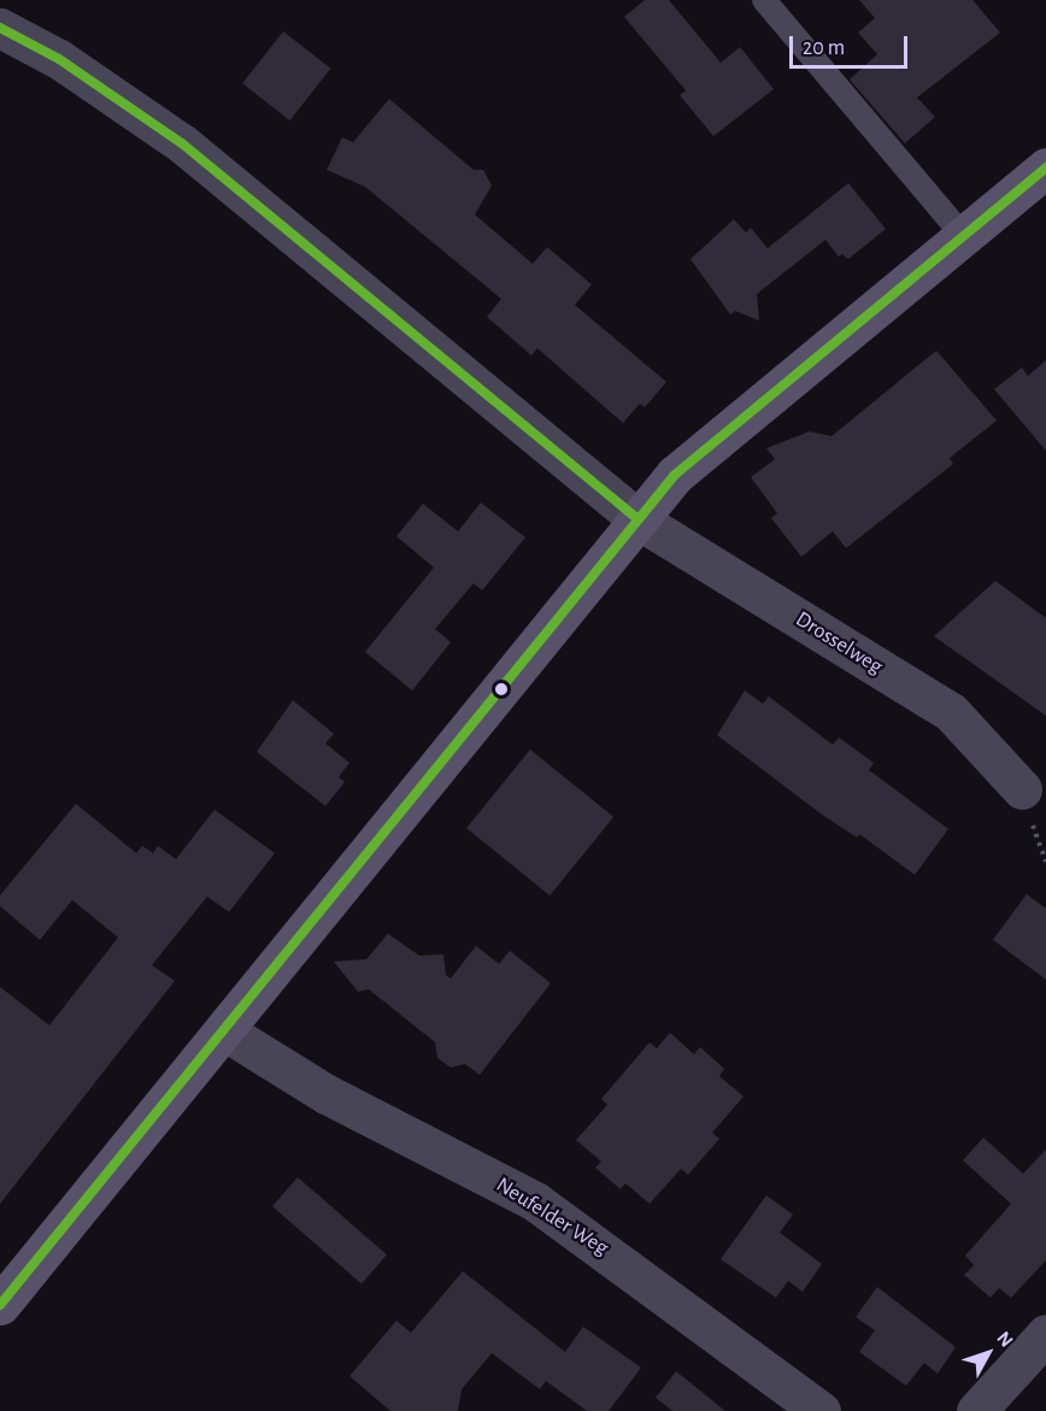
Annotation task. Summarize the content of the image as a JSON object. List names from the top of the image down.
{
  "streets": {
    "street": ["Drosselweg", "Neufelder Weg"]
  },
  "scale_bar": "20 m",
  "north": "top right"
}
